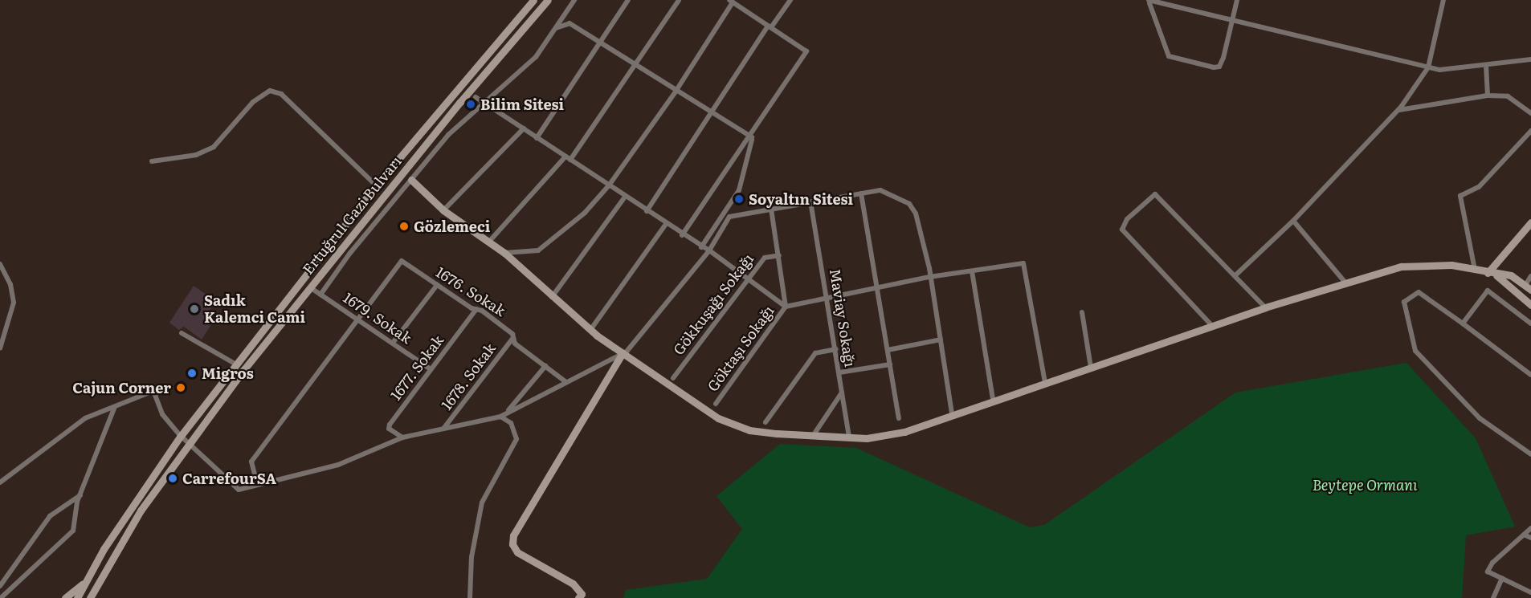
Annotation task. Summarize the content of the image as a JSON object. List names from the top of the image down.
{
  "streets": {
    "street": [
      "Ertuğrul Gazi Bulvarı",
      "1676. Sokak",
      "Gökkuşağı Sokağı",
      "1679. Sokak",
      "Maviay Sokağı",
      "Göktaşı Sokağı",
      "1677. Sokak",
      "1678. Sokak"
    ]
  },
  "crossings": [
    ["Ertuğrul Gazi Bulvarı", "1679. Sokak"],
    ["1676. Sokak", "1679. Sokak"],
    ["1676. Sokak", "1677. Sokak"],
    ["1676. Sokak", "1678. Sokak"],
    ["1679. Sokak", "1677. Sokak"]
  ],
  "parks": ["Beytepe Ormanı"],
  "places": [
    "Bilim Sitesi",
    "Soyaltın Sitesi",
    "Gözlemeci",
    "Sadık Kalemci Cami",
    "Migros",
    "Cajun Corner",
    "CarrefourSA"
  ]
}
